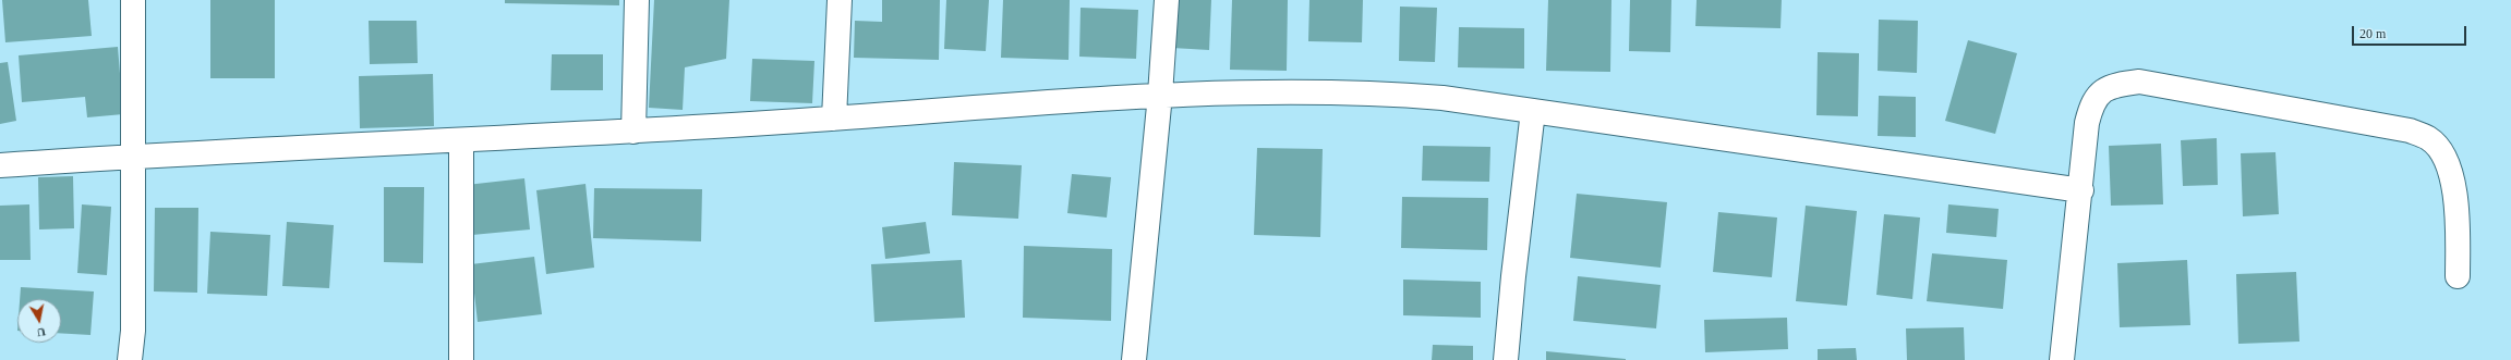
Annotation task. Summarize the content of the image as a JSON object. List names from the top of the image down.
{
  "scale_bar": "20 m",
  "north": "bottom"
}
